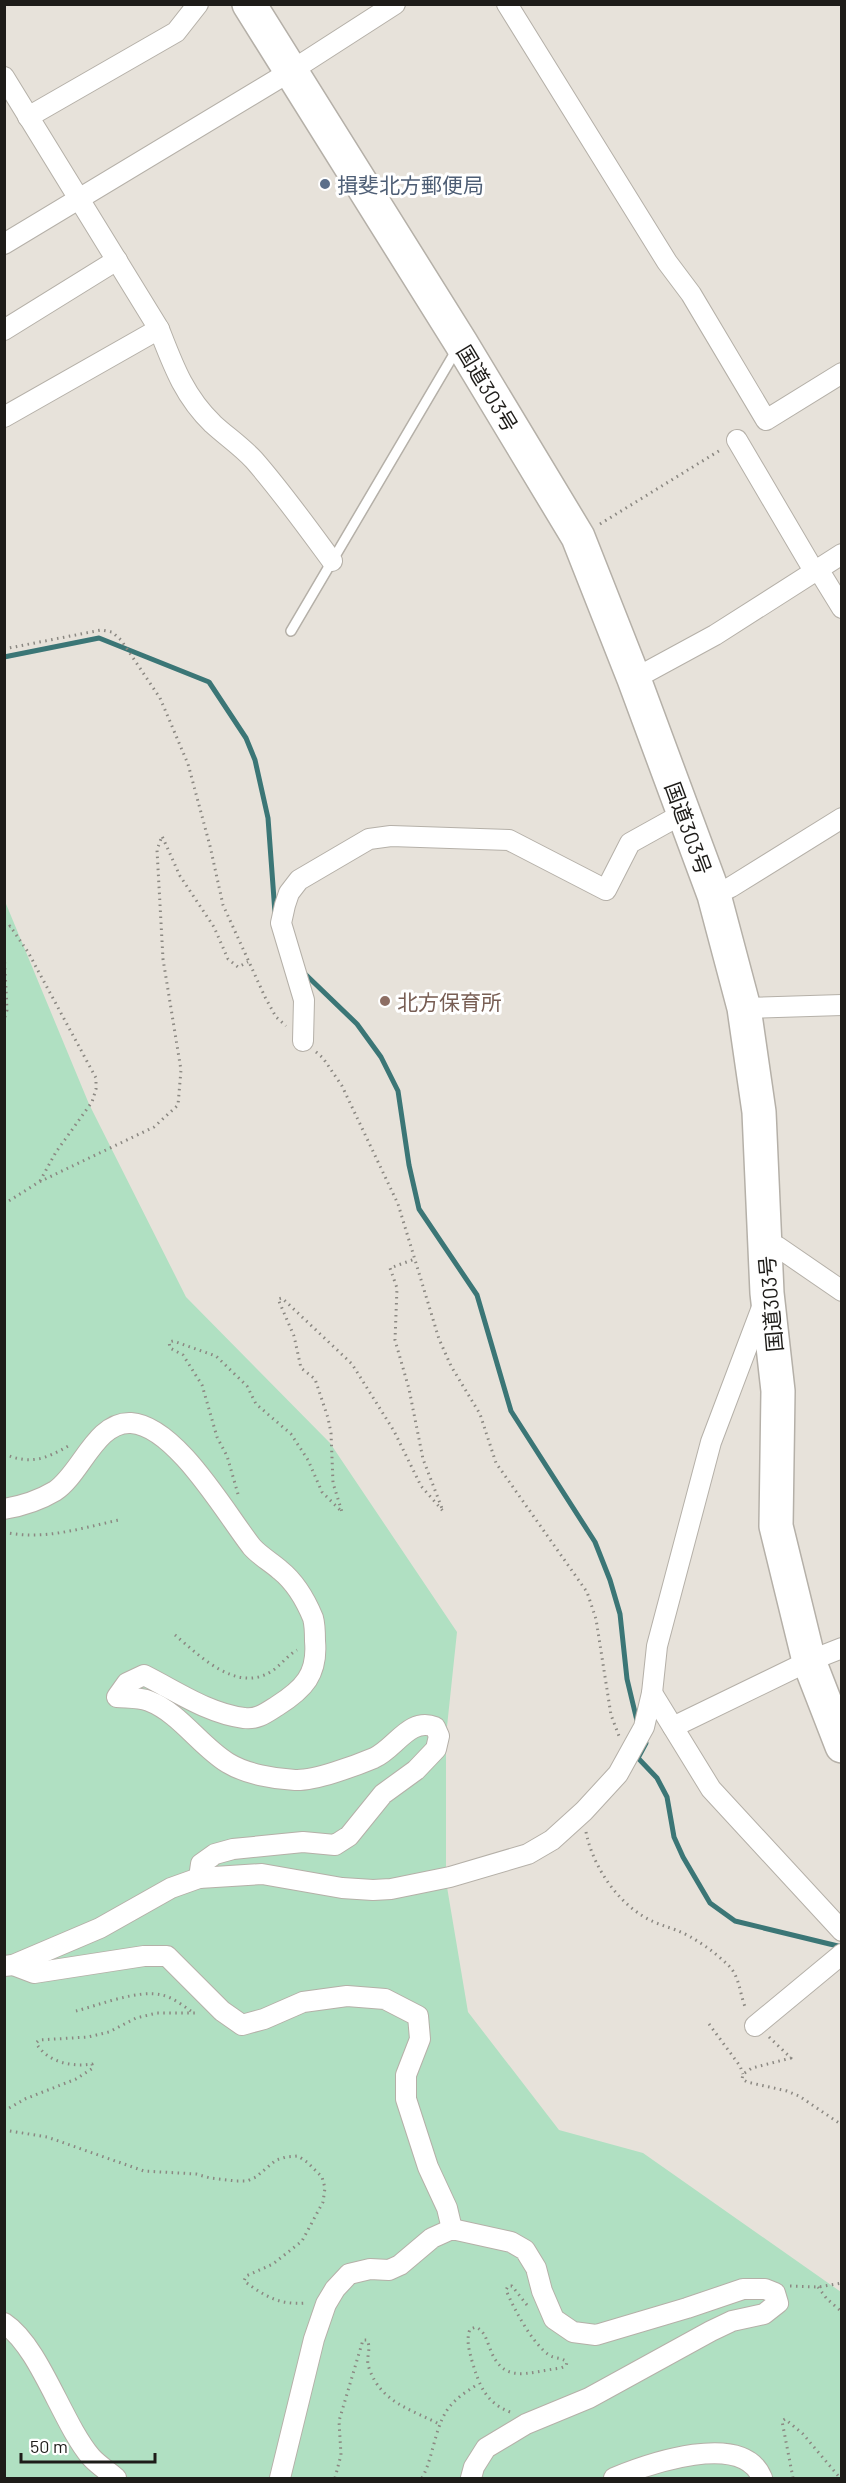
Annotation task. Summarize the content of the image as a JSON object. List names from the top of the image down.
{
  "streets": {
    "highway": ["国道303号"]
  },
  "places": ["揖斐北方郵便局", "北方保育所"],
  "scale_bar": "50 m"
}
